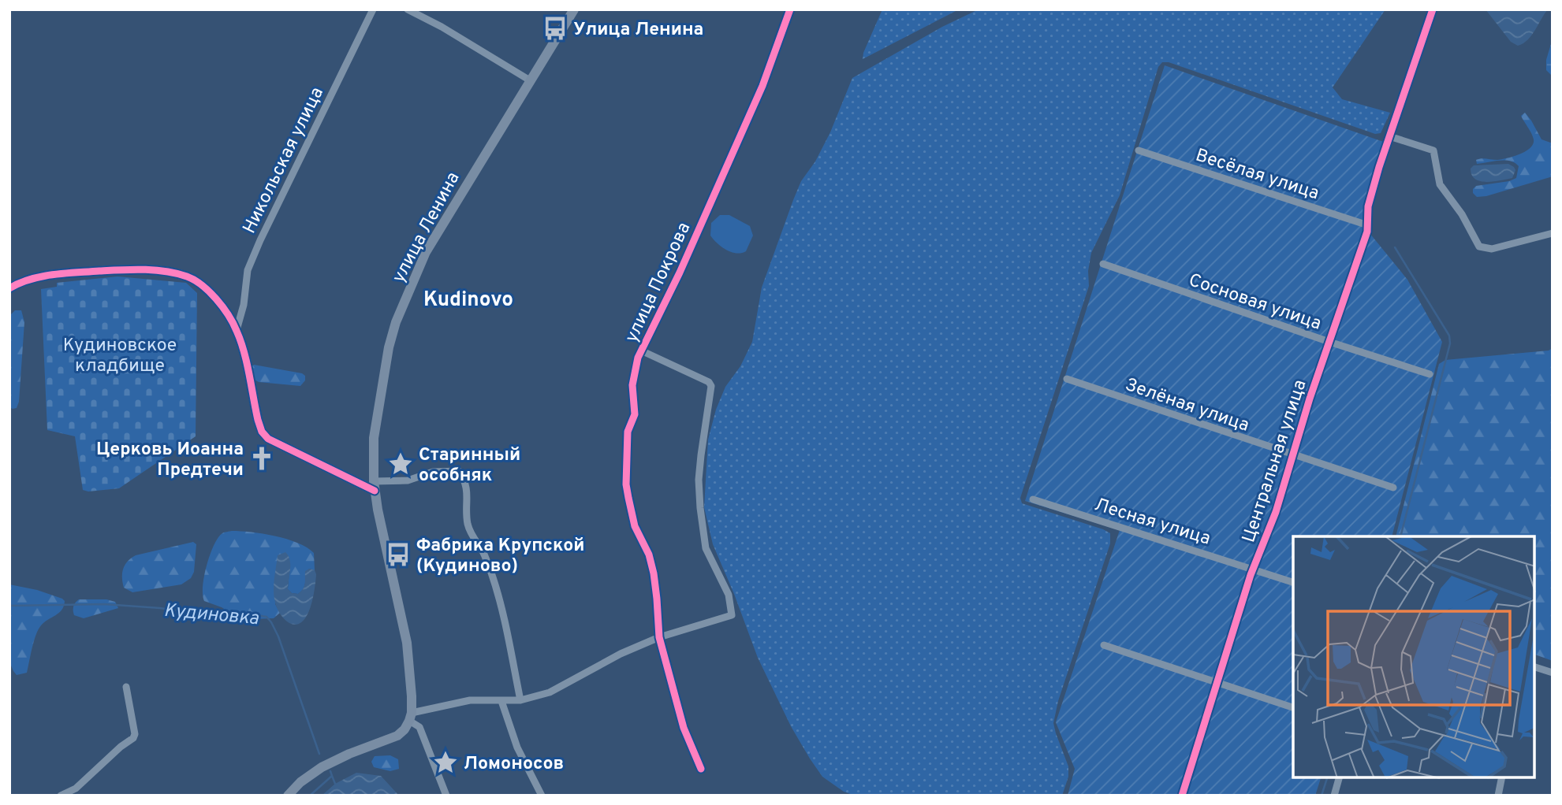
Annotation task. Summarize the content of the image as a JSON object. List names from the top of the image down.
{
  "streets": {
    "main road": ["улица Ленина"],
    "street": [
      "Никольская улица",
      "Весёлая улица",
      "улица Покрова",
      "Сосновая улица",
      "Зелёная улица",
      "Центральная улица",
      "Лесная улица"
    ]
  },
  "crossings": [
    ["Весёлая улица", "Центральная улица"],
    ["Сосновая улица", "Центральная улица"],
    ["Зелёная улица", "Центральная улица"],
    ["Центральная улица", "Лесная улица"]
  ],
  "districts": ["Kudinovo"],
  "water": ["Кудиновка"],
  "parks": ["Кудиновское кладбище"],
  "places": {
    "bus stop": ["Улица Ленина", "Фабрика Крупской (Кудиново)"],
    "church": ["Церковь Иоанна Предтечи"],
    "place": ["Старинный особняк", "Ломоносов"]
  }
}
